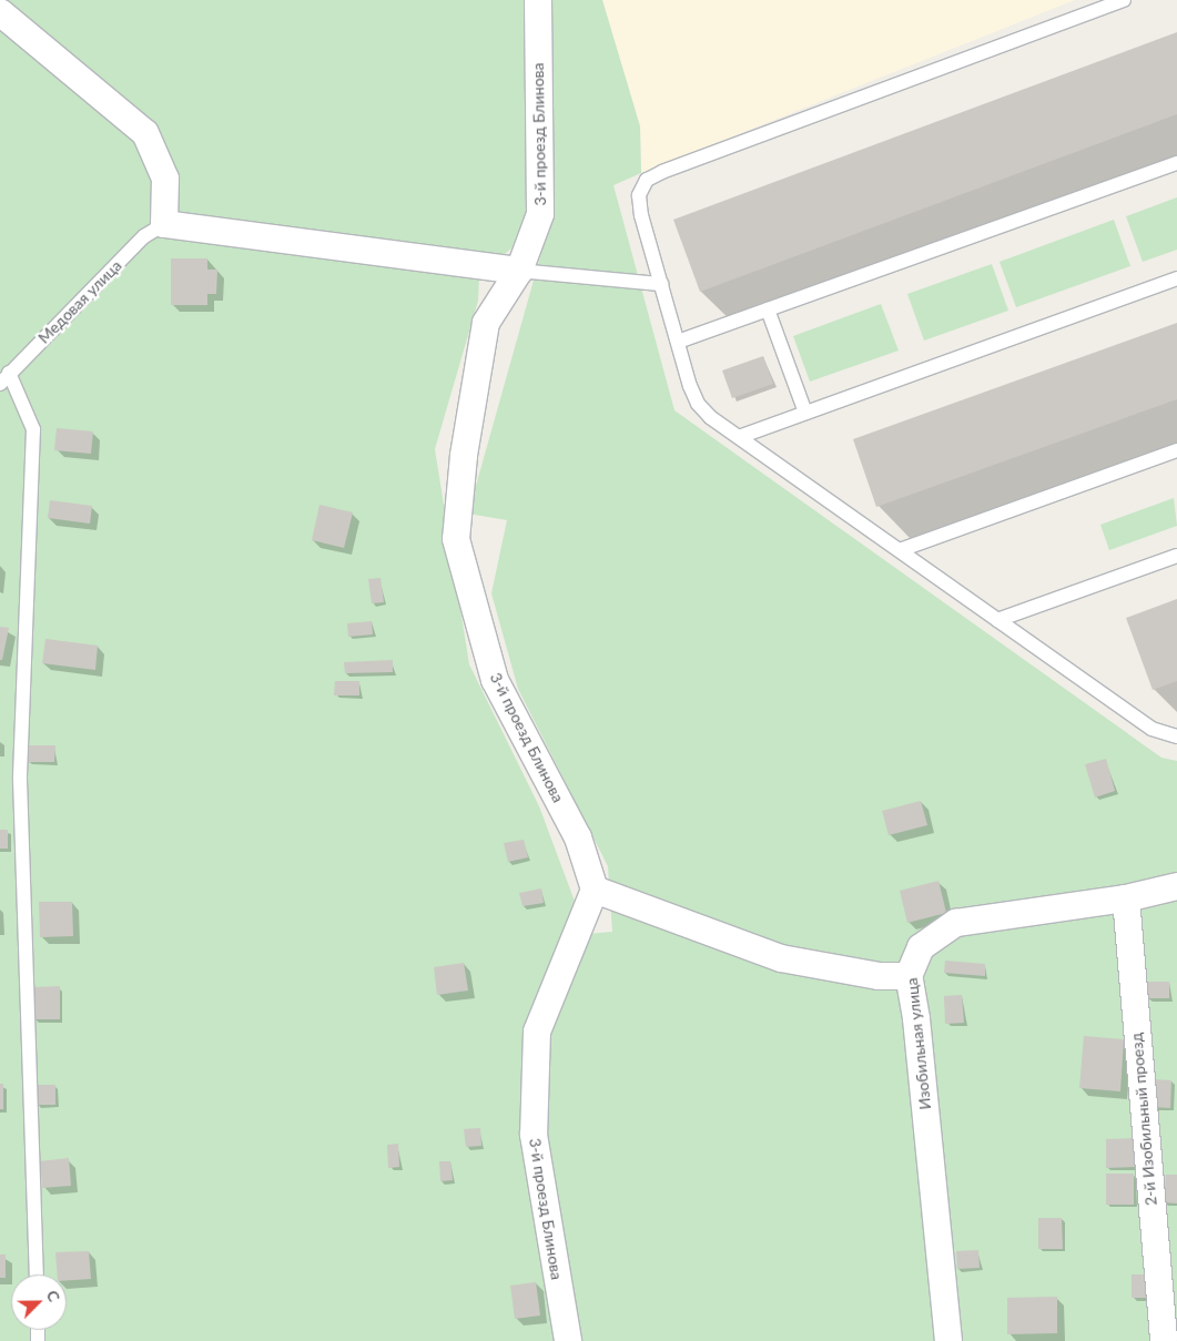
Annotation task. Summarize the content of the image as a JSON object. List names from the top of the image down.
{
  "streets": {
    "street": ["3-й проезд Блинова", "Изобильная улица", "2-й Изобильный проезд"],
    "lane": ["Медовая улица"]
  },
  "crossings": [
    ["Изобильная улица", "2-й Изобильный проезд"]
  ],
  "north": "top right"
}
